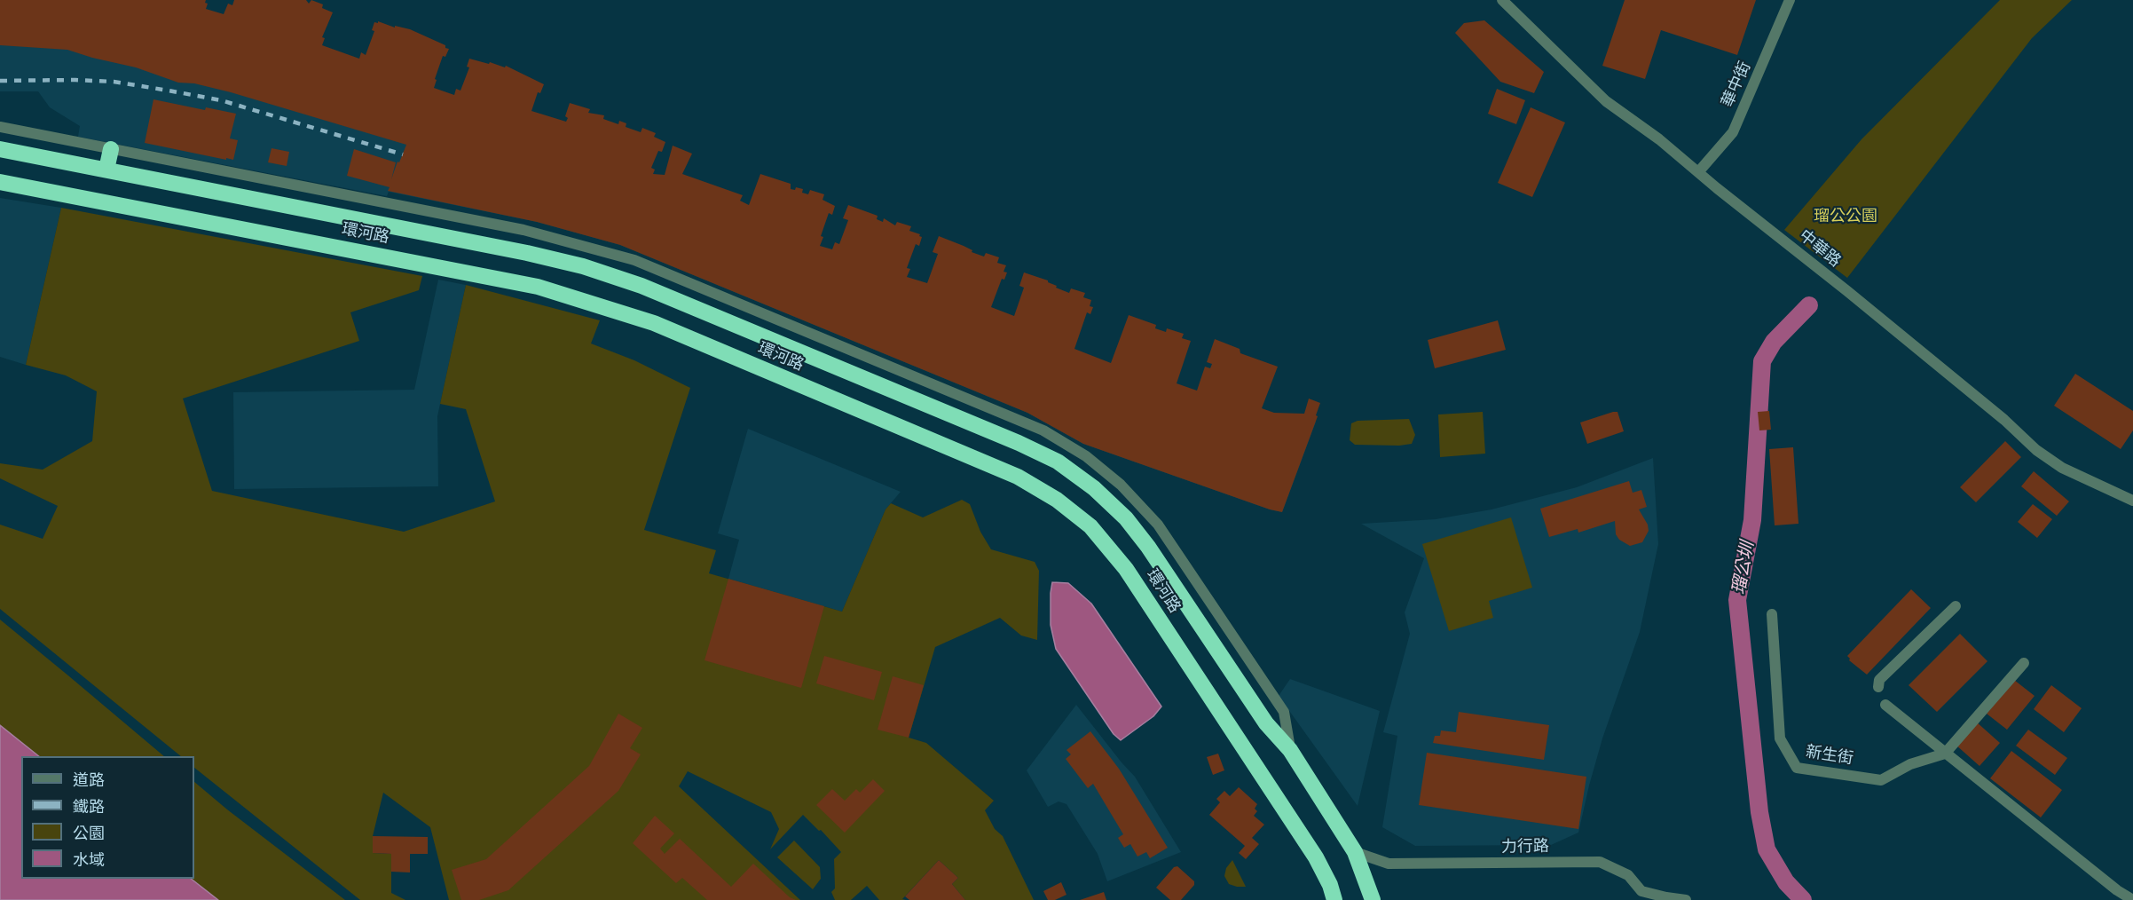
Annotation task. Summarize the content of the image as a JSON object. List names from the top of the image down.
{
  "streets": {
    "highway": ["環河路"],
    "street": [
      "華中街",
      "中華路",
      "新生街",
      "力行路"
    ]
  },
  "crossings": [
    ["華中街", "中華路"],
    ["環河路", "力行路"]
  ],
  "water": ["瑠公圳"],
  "parks": ["瑠公公園"],
  "legend": [
    "道路",
    "鐵路",
    "公園",
    "水域"
  ]
}
